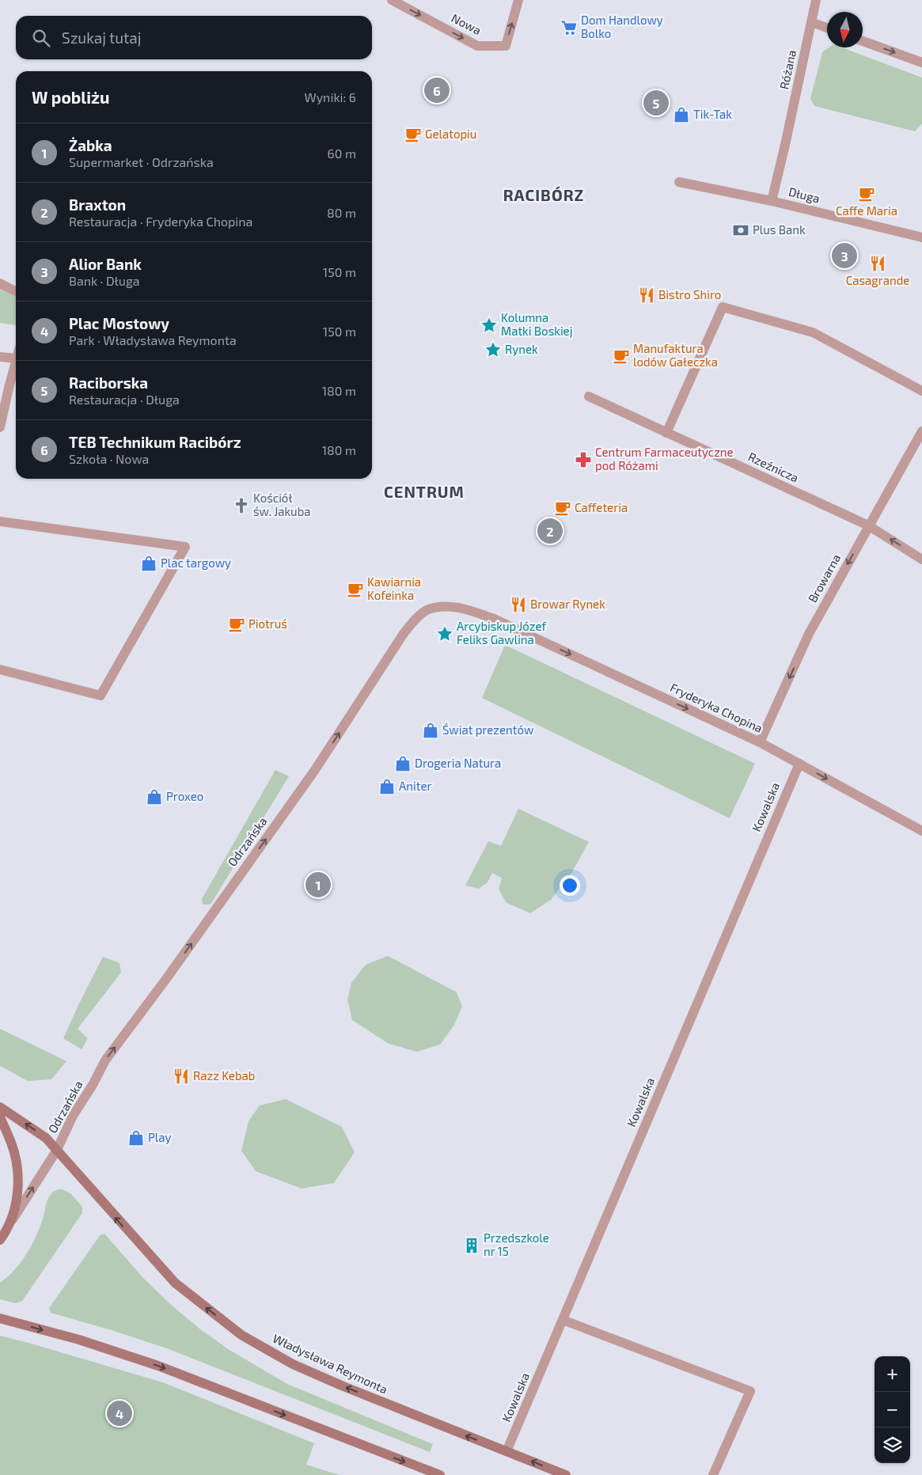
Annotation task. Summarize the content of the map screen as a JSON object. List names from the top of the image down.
{
  "streets": {
    "main road": ["Władysława Reymonta"],
    "street": [
      "Nowa",
      "Różana",
      "Długa",
      "Rzeźnicza",
      "Browarna",
      "Fryderyka Chopina",
      "Kowalska",
      "Odrzańska"
    ]
  },
  "crossings": [
    ["Różana", "Długa"],
    ["Rzeźnicza", "Browarna"],
    ["Browarna", "Fryderyka Chopina"],
    ["Fryderyka Chopina", "Kowalska"],
    ["Fryderyka Chopina", "Odrzańska"],
    ["Kowalska", "Władysława Reymonta"],
    ["Odrzańska", "Władysława Reymonta"]
  ],
  "one_way": ["Browarna", "Fryderyka Chopina", "Odrzańska"],
  "districts": ["RACIBÓRZ", "CENTRUM"],
  "places": {
    "supermarket": ["Dom Handlowy Bolko"],
    "shop": [
      "Tik-Tak",
      "Plac targowy",
      "Świat prezentów",
      "Drogeria Natura",
      "Aniter",
      "Proxeo",
      "Play"
    ],
    "cafe": [
      "Gelatopiu",
      "Caffe Maria",
      "Manufaktura lodów Gałeczka",
      "Caffeteria",
      "Kawiarnia Kofeinka",
      "Piotruś"
    ],
    "bank": ["Plus Bank"],
    "restaurant": [
      "Casagrande",
      "Bistro Shiro",
      "Browar Rynek",
      "Razz Kebab"
    ],
    "place": ["Kolumna Matki Boskiej", "Rynek", "Arcybiskup Józef Feliks Gawlina"],
    "pharmacy": ["Centrum Farmaceutyczne pod Różami"],
    "church": ["Kościół św. Jakuba"],
    "building": ["Przedszkole nr 15"]
  },
  "north": "bottom",
  "page": {
    "search": "Szukaj tutaj",
    "heading": ["W pobliżu", "Wyniki: 6"],
    "pins": [
      "6",
      "5",
      "3",
      "2",
      "1",
      "4"
    ],
    "list": [
      {
        "mark": "1",
        "name": "Żabka",
        "note": "Supermarket · Odrzańska",
        "value": "60 m"
      },
      {
        "mark": "2",
        "name": "Braxton",
        "note": "Restauracja · Fryderyka Chopina",
        "value": "80 m"
      },
      {
        "mark": "3",
        "name": "Alior Bank",
        "note": "Bank · Długa",
        "value": "150 m"
      },
      {
        "mark": "4",
        "name": "Plac Mostowy",
        "note": "Park · Władysława Reymonta",
        "value": "150 m"
      },
      {
        "mark": "5",
        "name": "Raciborska",
        "note": "Restauracja · Długa",
        "value": "180 m"
      },
      {
        "mark": "6",
        "name": "TEB Technikum Racibórz",
        "note": "Szkoła · Nowa",
        "value": "180 m"
      }
    ],
    "map_buttons": ["+", "−"]
  }
}
